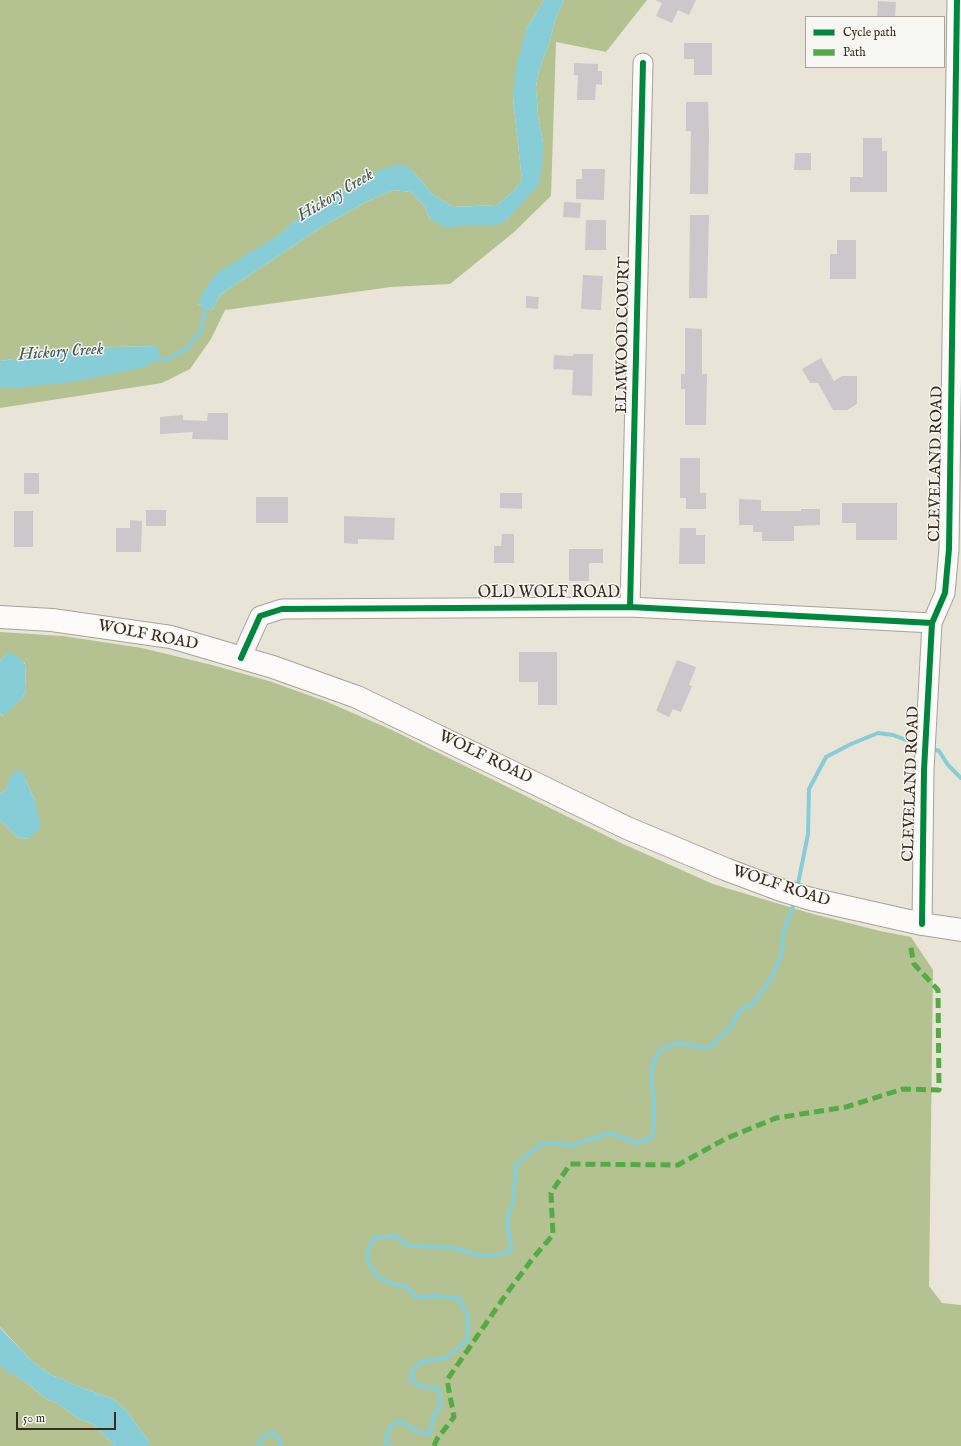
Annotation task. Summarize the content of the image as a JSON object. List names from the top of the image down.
{
  "streets": {
    "main road": ["WOLF ROAD"],
    "street": ["ELMWOOD COURT", "CLEVELAND ROAD", "OLD WOLF ROAD"]
  },
  "crossings": [
    ["ELMWOOD COURT", "OLD WOLF ROAD"],
    ["CLEVELAND ROAD", "OLD WOLF ROAD"],
    ["CLEVELAND ROAD", "WOLF ROAD"],
    ["OLD WOLF ROAD", "WOLF ROAD"]
  ],
  "water": ["Hickory Creek"],
  "legend": ["Cycle path", "Path"],
  "scale_bar": "50 m"
}
